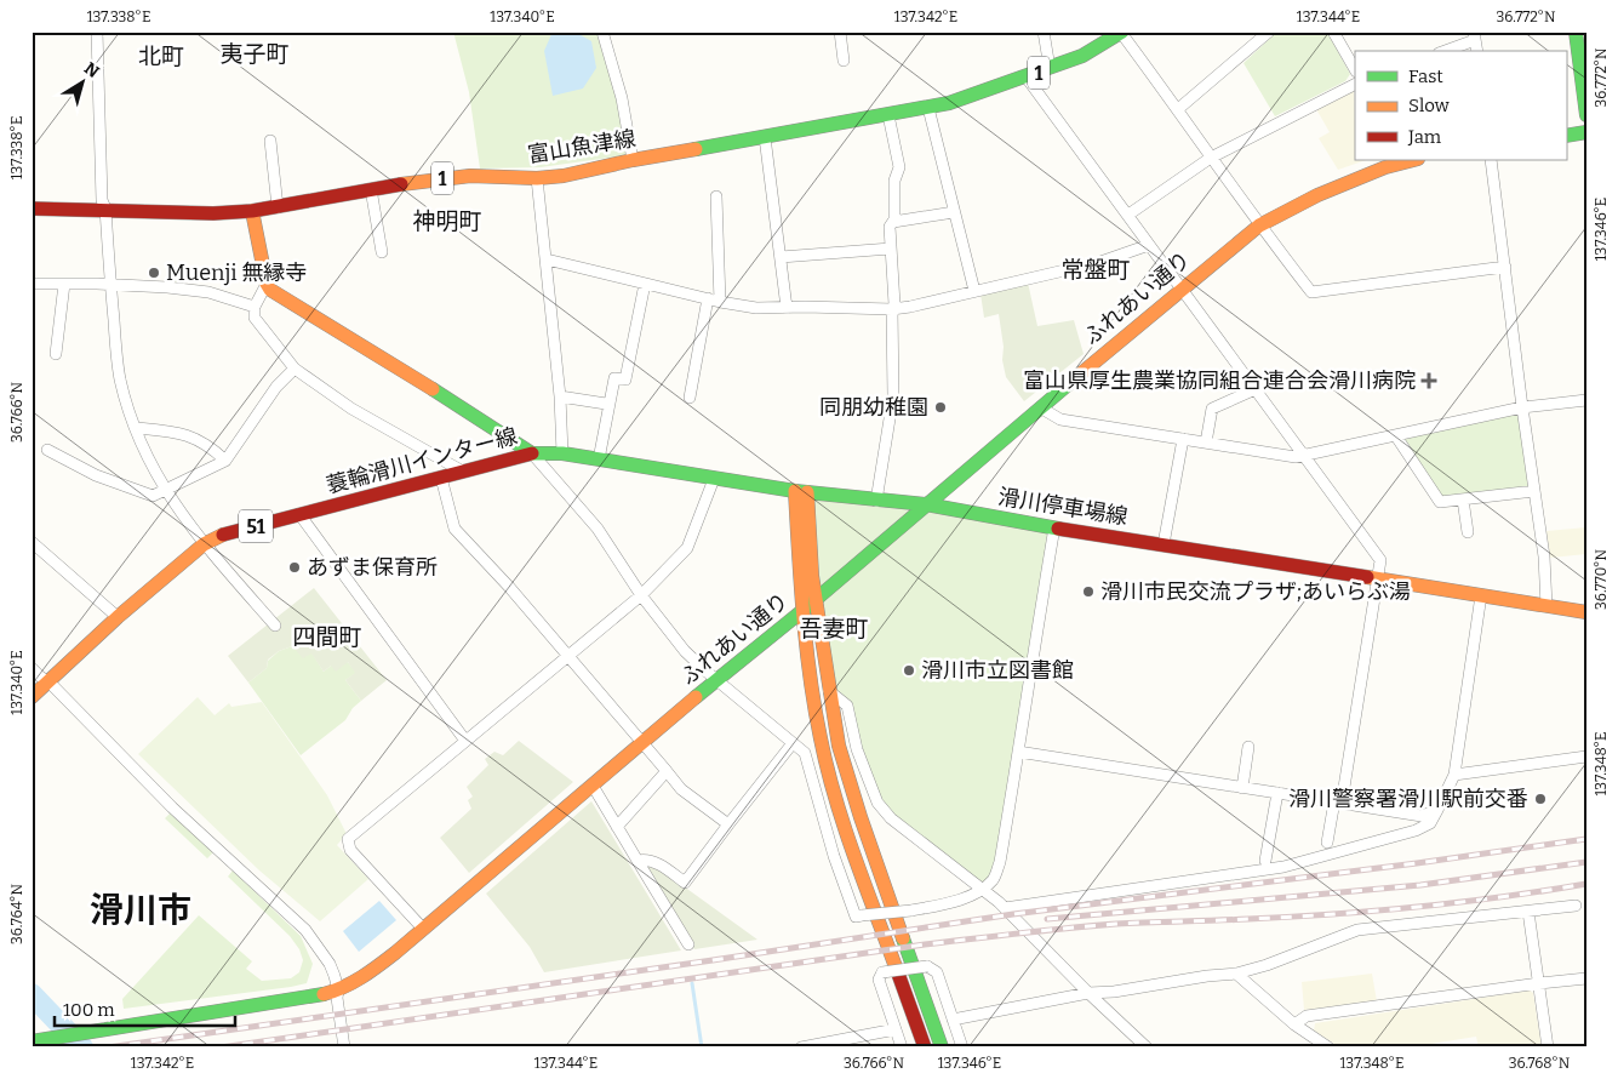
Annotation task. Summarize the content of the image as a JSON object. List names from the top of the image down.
{
  "streets": {
    "main road": [
      "1",
      "富山魚津線",
      "ふれあい通り",
      "蓑輪滑川インター線",
      "滑川停車場線",
      "51"
    ]
  },
  "crossings": [
    ["ふれあい通り", "滑川停車場線"],
    ["蓑輪滑川インター線", "滑川停車場線"]
  ],
  "districts": [
    "夷子町",
    "北町",
    "神明町",
    "常盤町",
    "吾妻町",
    "四間町",
    "滑川市"
  ],
  "places": {
    "other": [
      "Muenji 無縁寺",
      "同朋幼稚園",
      "あずま保育所",
      "滑川市民交流プラザ;あいらぶ湯",
      "滑川市立図書館",
      "滑川警察署滑川駅前交番"
    ],
    "health": ["富山県厚生農業協同組合連合会滑川病院"]
  },
  "legend": ["Fast", "Slow", "Jam"],
  "scale_bar": "100 m",
  "north": "top right",
  "coordinates": [
    "137.338°E",
    "137.340°E",
    "137.342°E",
    "137.344°E",
    "36.772°N",
    "137.346°E",
    "36.766°N",
    "36.770°N",
    "137.348°E",
    "36.764°N",
    "36.768°N"
  ]
}
